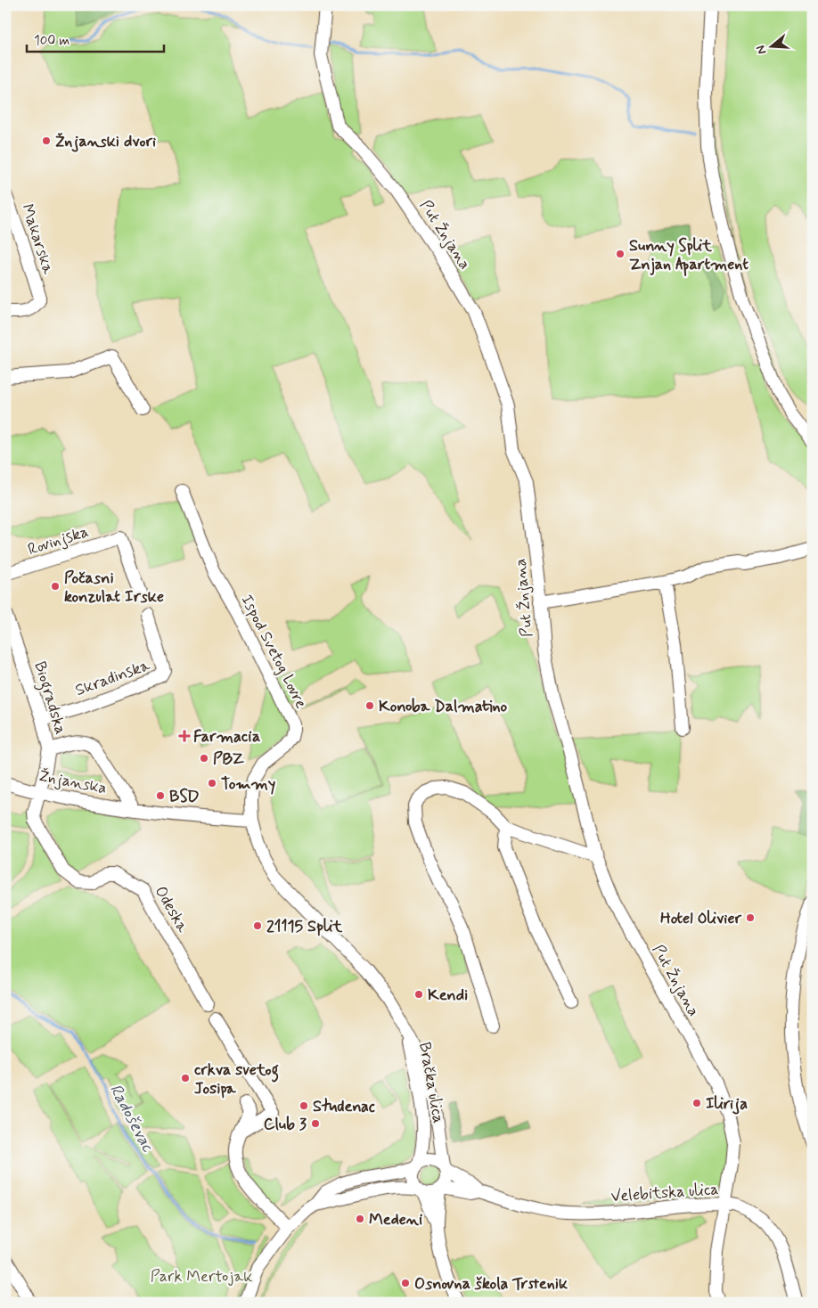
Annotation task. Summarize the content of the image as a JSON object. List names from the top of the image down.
{
  "streets": {
    "street": [
      "Put Žnjana",
      "Makarska",
      "Rovinjska",
      "Ispod Svetog Lovre",
      "Skradinska",
      "Biogradska",
      "Žnjanska",
      "Odeska",
      "Bračka ulica",
      "Velebitska ulica"
    ]
  },
  "crossings": [
    ["Put Žnjana", "Velebitska ulica"],
    ["Ispod Svetog Lovre", "Žnjanska"],
    ["Ispod Svetog Lovre", "Bračka ulica"],
    ["Skradinska", "Biogradska"],
    ["Biogradska", "Žnjanska"],
    ["Biogradska", "Odeska"],
    ["Žnjanska", "Odeska"],
    ["Žnjanska", "Bračka ulica"],
    ["Bračka ulica", "Velebitska ulica"]
  ],
  "water": ["Radoševac"],
  "parks": ["Park Mertojak"],
  "places": {
    "other": [
      "Žnjanski dvori",
      "Sunny Split Znjan Apartment",
      "Počasni konzulat Irske",
      "Konoba Dalmatino",
      "PBZ",
      "Tommy",
      "BSD",
      "Hotel Olivier",
      "21115 Split",
      "Kendi",
      "crkva svetog Josipa",
      "Ilirija",
      "Studenac",
      "Club 3",
      "Medeni",
      "Osnovna škola Trstenik"
    ],
    "health": ["Farmacia"]
  },
  "scale_bar": "100 m",
  "north": "left"
}
